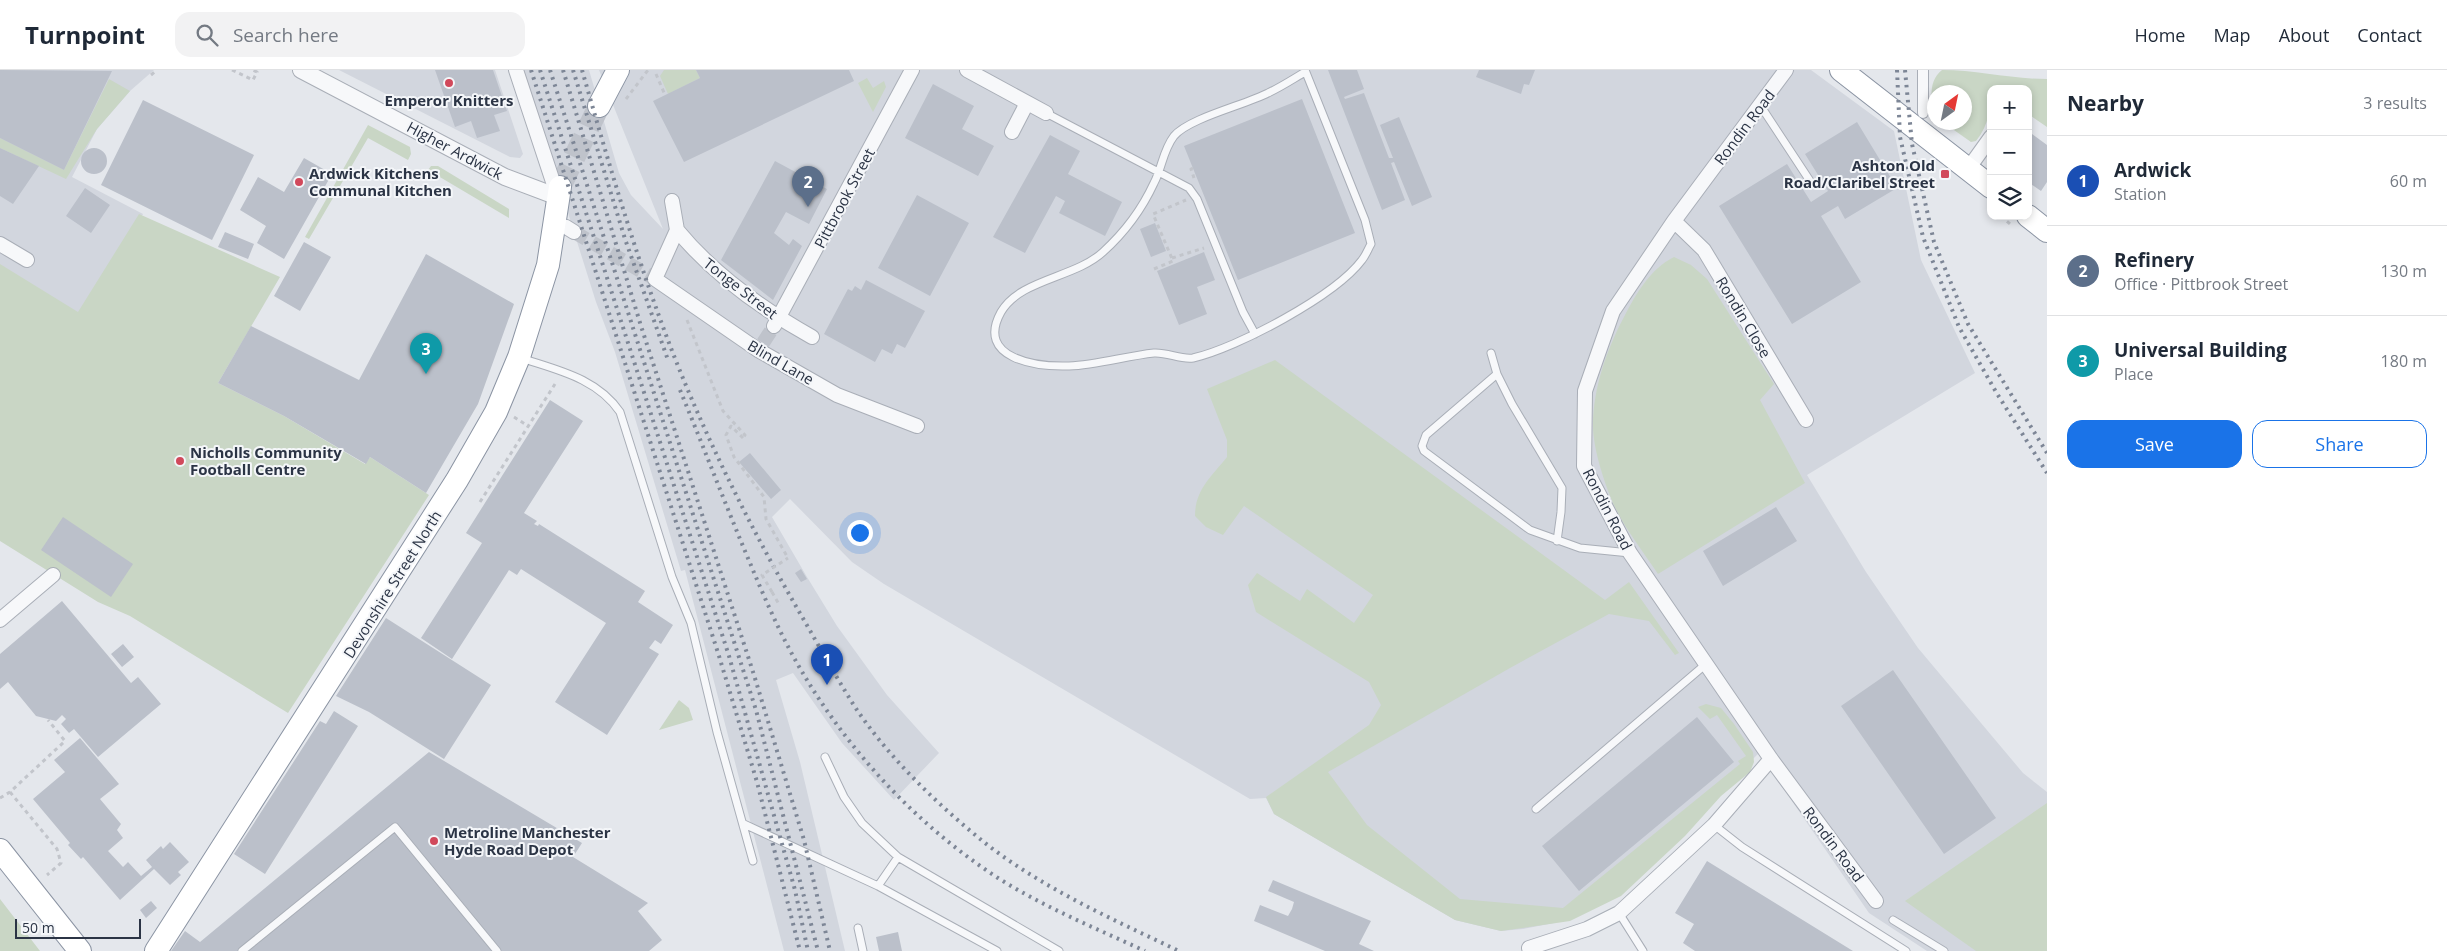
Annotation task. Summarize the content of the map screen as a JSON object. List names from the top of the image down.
{
  "streets": {
    "highway": ["Devonshire Street North"],
    "street": [
      "Rondin Road",
      "Higher Ardwick",
      "Pittbrook Street",
      "Tonge Street",
      "Rondin Close",
      "Blind Lane"
    ]
  },
  "crossings": [
    ["Rondin Road", "Rondin Close"],
    ["Higher Ardwick", "Devonshire Street North"],
    ["Pittbrook Street", "Tonge Street"],
    ["Tonge Street", "Blind Lane"]
  ],
  "places": {
    "other": [
      "Emperor Knitters",
      "Ardwick Kitchens Communal Kitchen",
      "Nicholls Community Football Centre",
      "Metroline Manchester Hyde Road Depot"
    ],
    "transit": ["Ashton Old Road/Claribel Street"]
  },
  "scale_bar": "50 m",
  "north": "top right",
  "page": {
    "header": "Turnpoint",
    "search": "Search here",
    "nav": [
      "Home",
      "Map",
      "About",
      "Contact"
    ],
    "heading": ["Nearby", "3 results"],
    "map_buttons": ["+", "−"],
    "list": [
      {
        "mark": "1",
        "name": "Ardwick",
        "note": "Station",
        "value": "60 m"
      },
      {
        "mark": "2",
        "name": "Refinery",
        "note": "Office · Pittbrook Street",
        "value": "130 m"
      },
      {
        "mark": "3",
        "name": "Universal Building",
        "note": "Place",
        "value": "180 m"
      }
    ],
    "pins": ["2", "3", "1"],
    "buttons": ["Save", "Share"],
    "scale": "50 m"
  }
}
